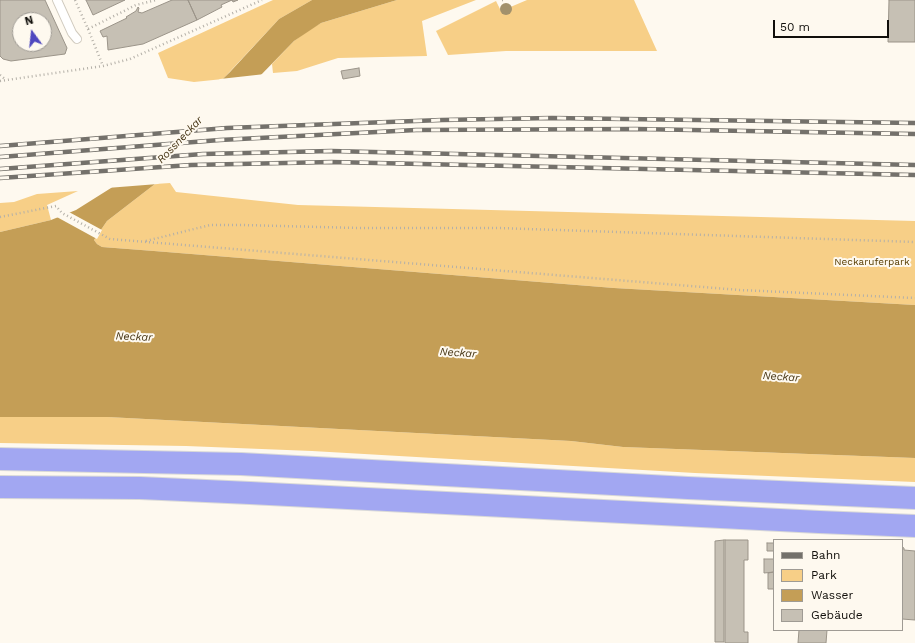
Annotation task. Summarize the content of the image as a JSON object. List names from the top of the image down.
{
  "water": ["Rossneckar", "Neckar"],
  "parks": ["Neckaruferpark"],
  "legend": [
    "Bahn",
    "Park",
    "Wasser",
    "Gebäude"
  ],
  "scale_bar": "50 m",
  "north": "top"
}
